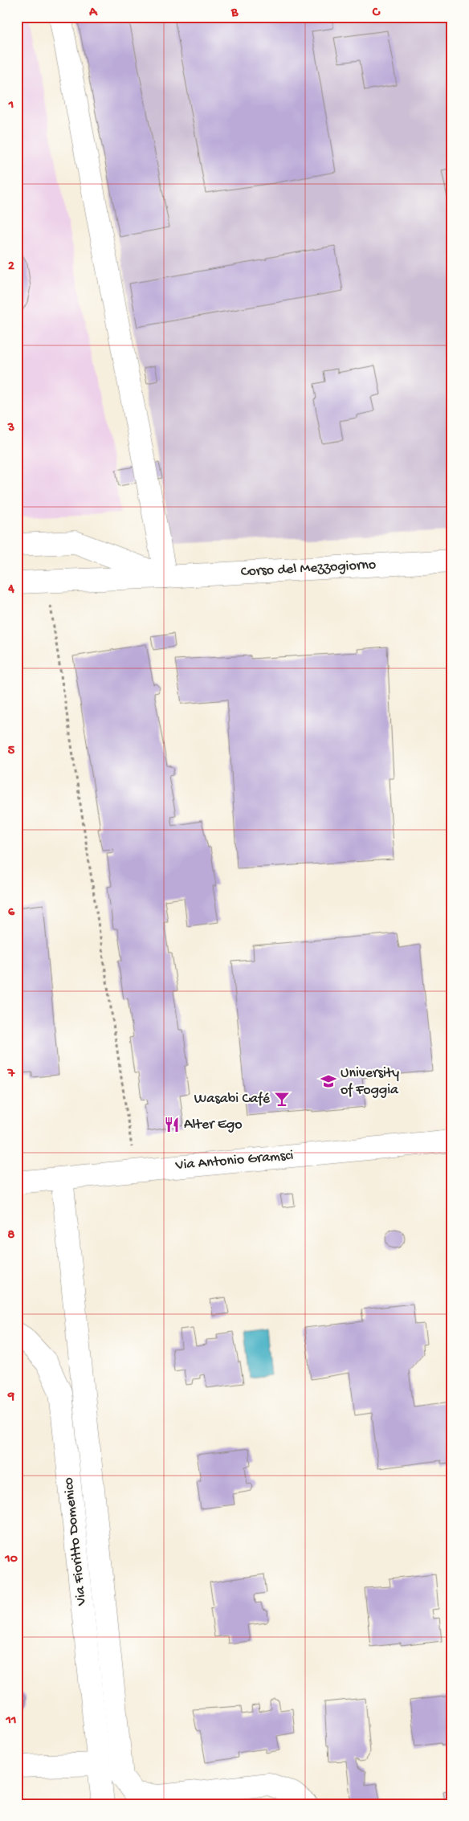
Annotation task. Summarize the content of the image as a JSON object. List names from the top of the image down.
{
  "streets": {
    "street": ["Corso del Mezzogiorno", "Via Antonio Gramsci", "Via Fioritto Domenico"]
  },
  "places": {
    "school or university": ["University of Foggia"],
    "bar": ["Wasabi Café"],
    "restaurant": ["Alter Ego"]
  },
  "grid": {
    "columns": ["A", "B", "C"],
    "rows": [
      "1",
      "2",
      "3",
      "4",
      "5",
      "6",
      "7",
      "8",
      "9",
      "10",
      "11"
    ]
  }
}
